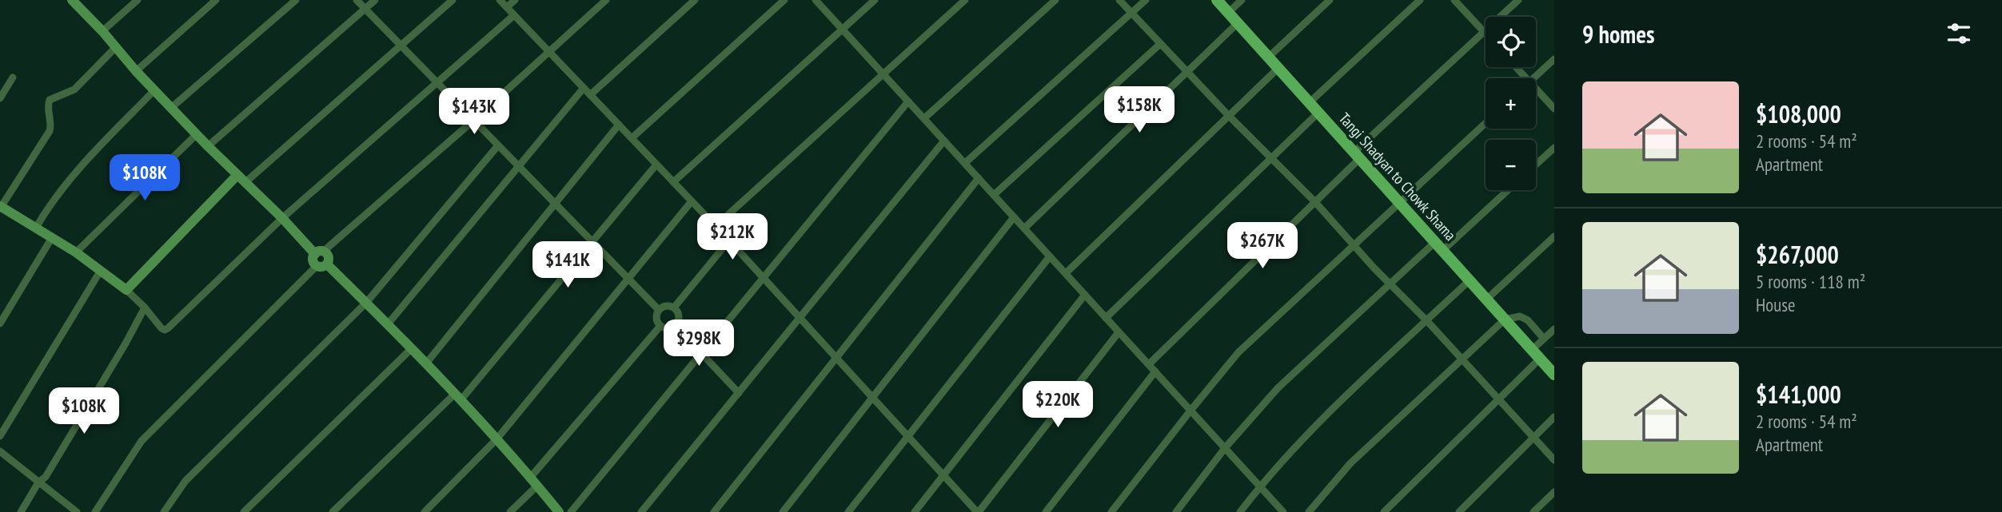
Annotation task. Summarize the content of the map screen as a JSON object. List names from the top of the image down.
{
  "streets": {
    "main road": ["Tangi Shadyan to Chowk Shama"]
  },
  "page": {
    "heading": "9 homes",
    "map_buttons": ["+", "−"],
    "list": [
      {
        "name": "$108,000",
        "note": "2 rooms · 54 m² · Apartment"
      },
      {
        "name": "$267,000",
        "note": "5 rooms · 118 m² · House"
      },
      {
        "name": "$141,000",
        "note": "2 rooms · 54 m² · Apartment"
      }
    ],
    "price": [
      "$158K",
      "$143K",
      "$108K",
      "$212K",
      "$267K",
      "$141K",
      "$298K",
      "$220K",
      "$108K"
    ]
  }
}
